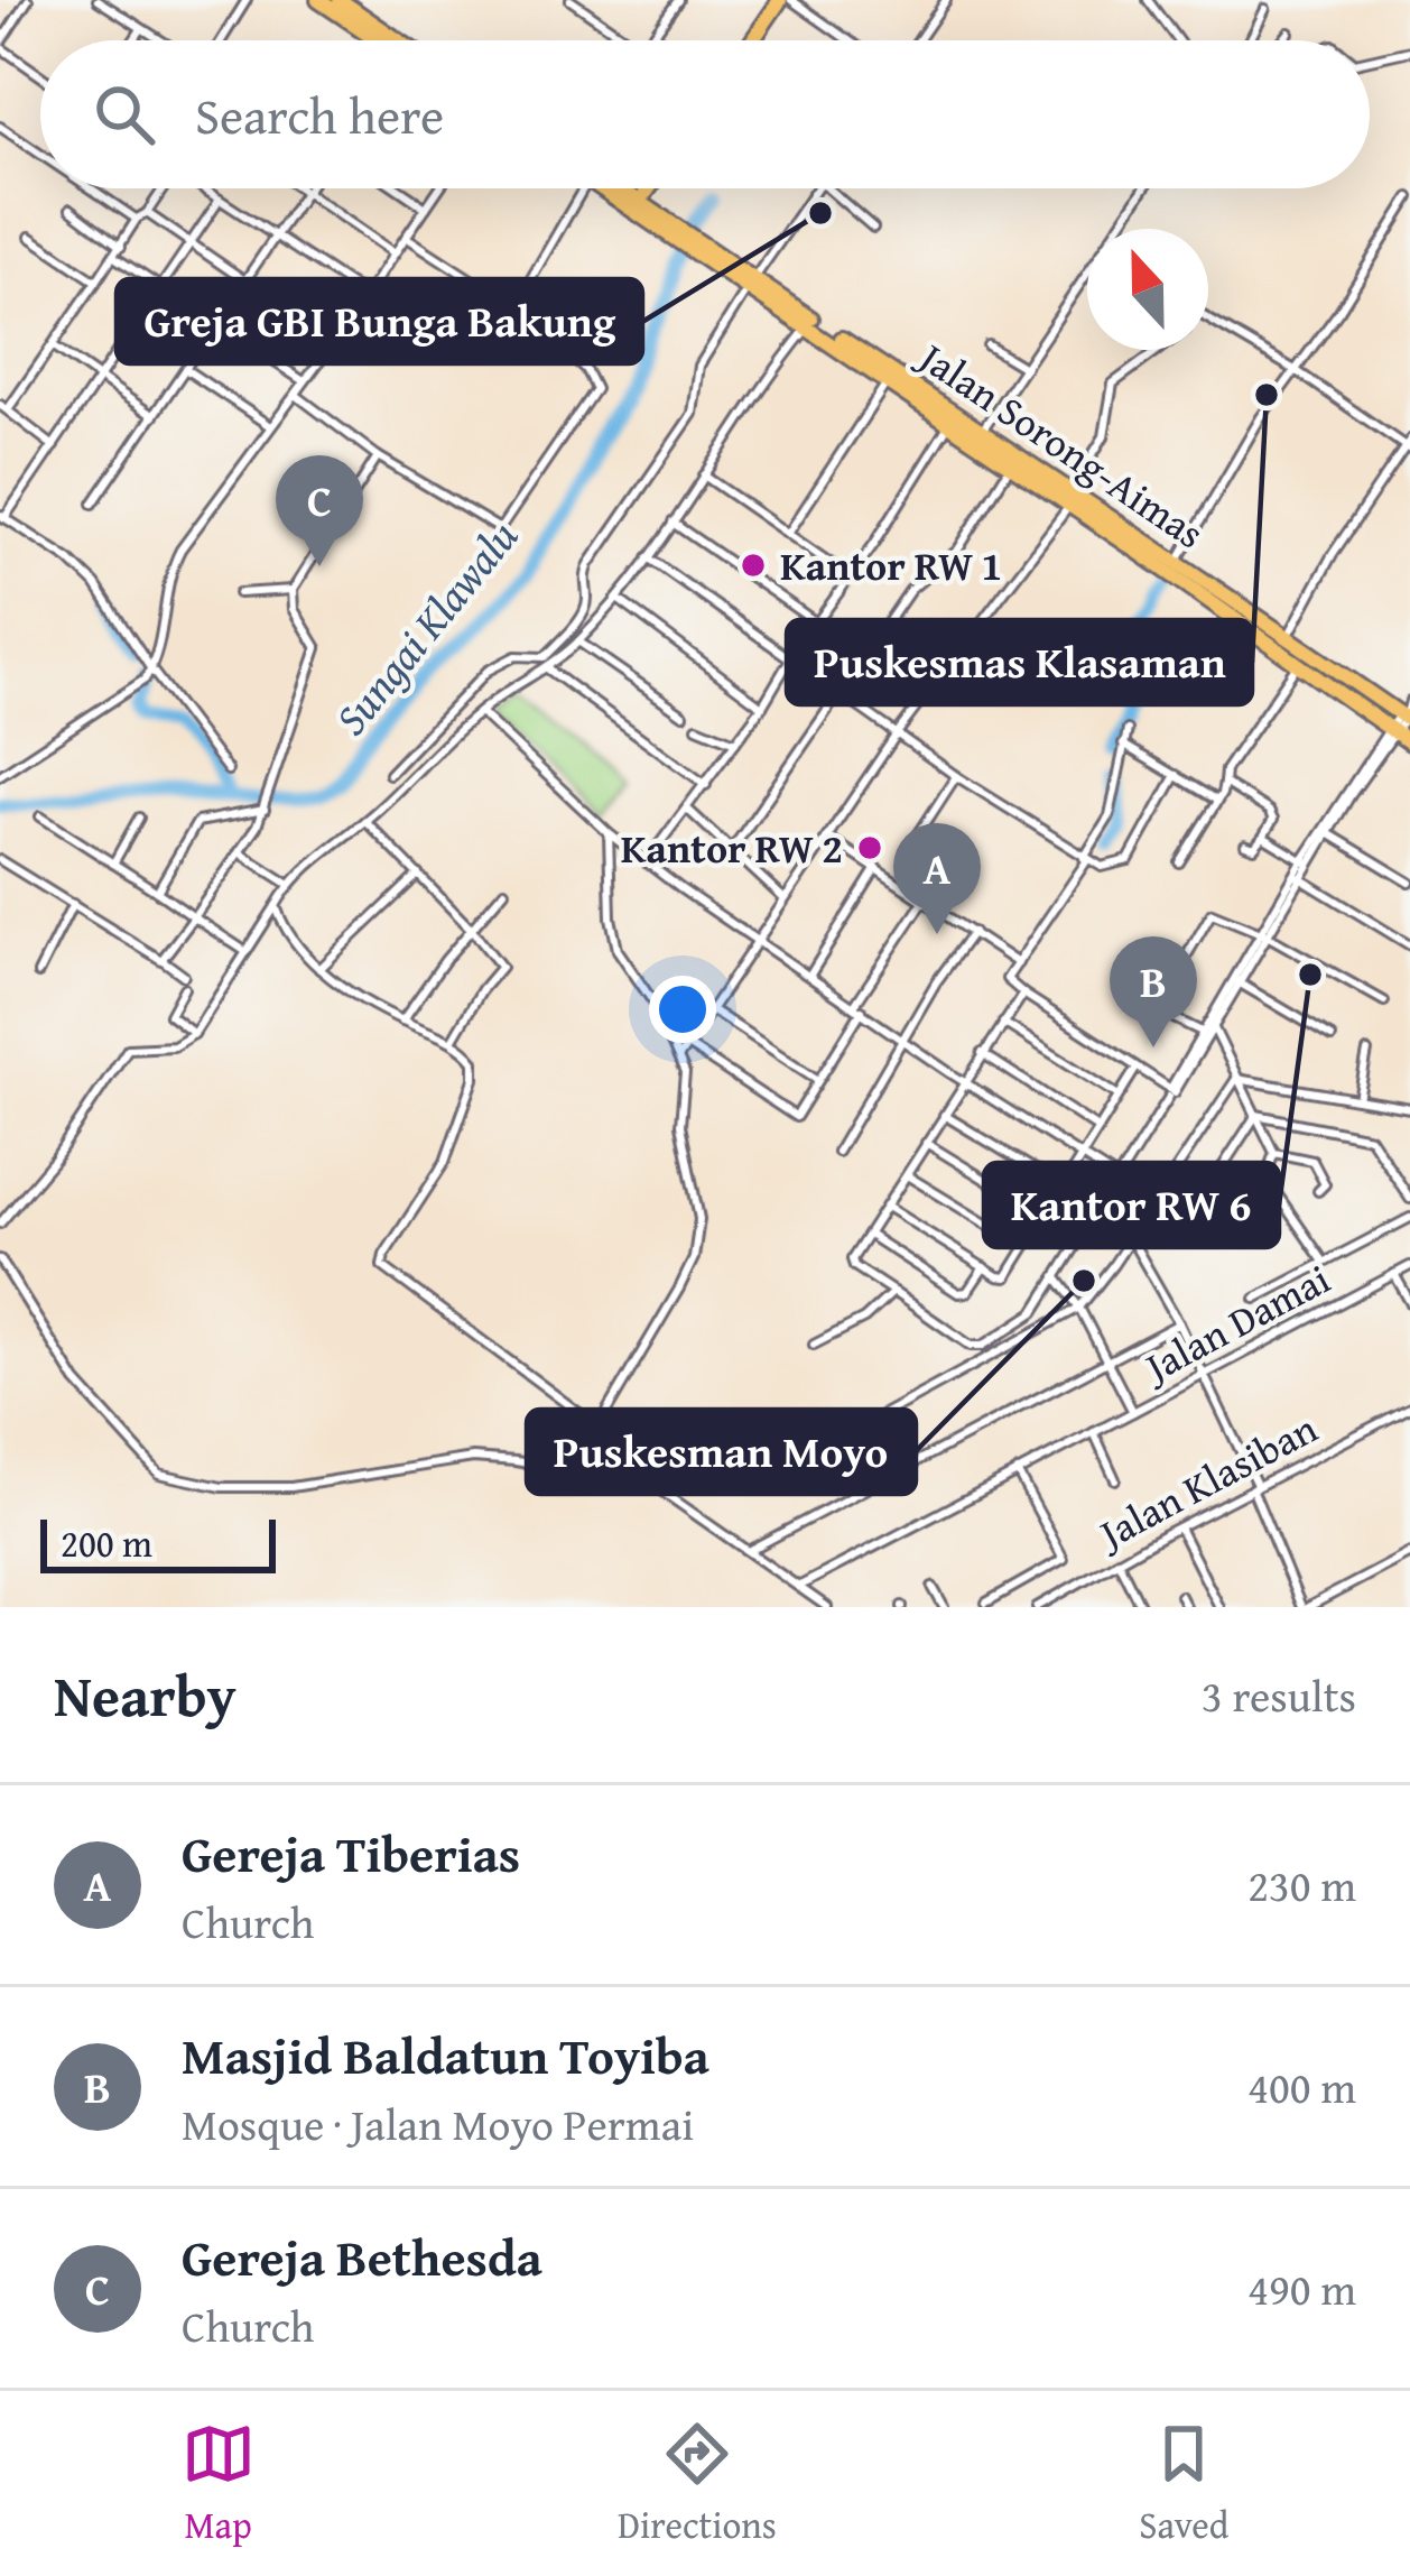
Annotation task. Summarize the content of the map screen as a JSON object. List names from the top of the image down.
{
  "streets": {
    "highway": ["Jalan Sorong-Aimas"],
    "street": ["Jalan Damai", "Jalan Klasiban"]
  },
  "water": ["Sungai Klawalu"],
  "places": [
    "Greja GBI Bunga Bakung",
    "Puskesmas Klasaman",
    "Kantor RW 1",
    "Kantor RW 2",
    "Kantor RW 6",
    "Puskesman Moyo"
  ],
  "scale_bar": "200 m",
  "north": "top",
  "page": {
    "search": "Search here",
    "pins": ["C", "A", "B"],
    "scale": "200 m",
    "heading": ["Nearby", "3 results"],
    "list": [
      {
        "mark": "A",
        "name": "Gereja Tiberias",
        "note": "Church",
        "value": "230 m"
      },
      {
        "mark": "B",
        "name": "Masjid Baldatun Toyiba",
        "note": "Mosque · Jalan Moyo Permai",
        "value": "400 m"
      },
      {
        "mark": "C",
        "name": "Gereja Bethesda",
        "note": "Church",
        "value": "490 m"
      }
    ],
    "nav": ["Map", "Directions", "Saved"]
  }
}
